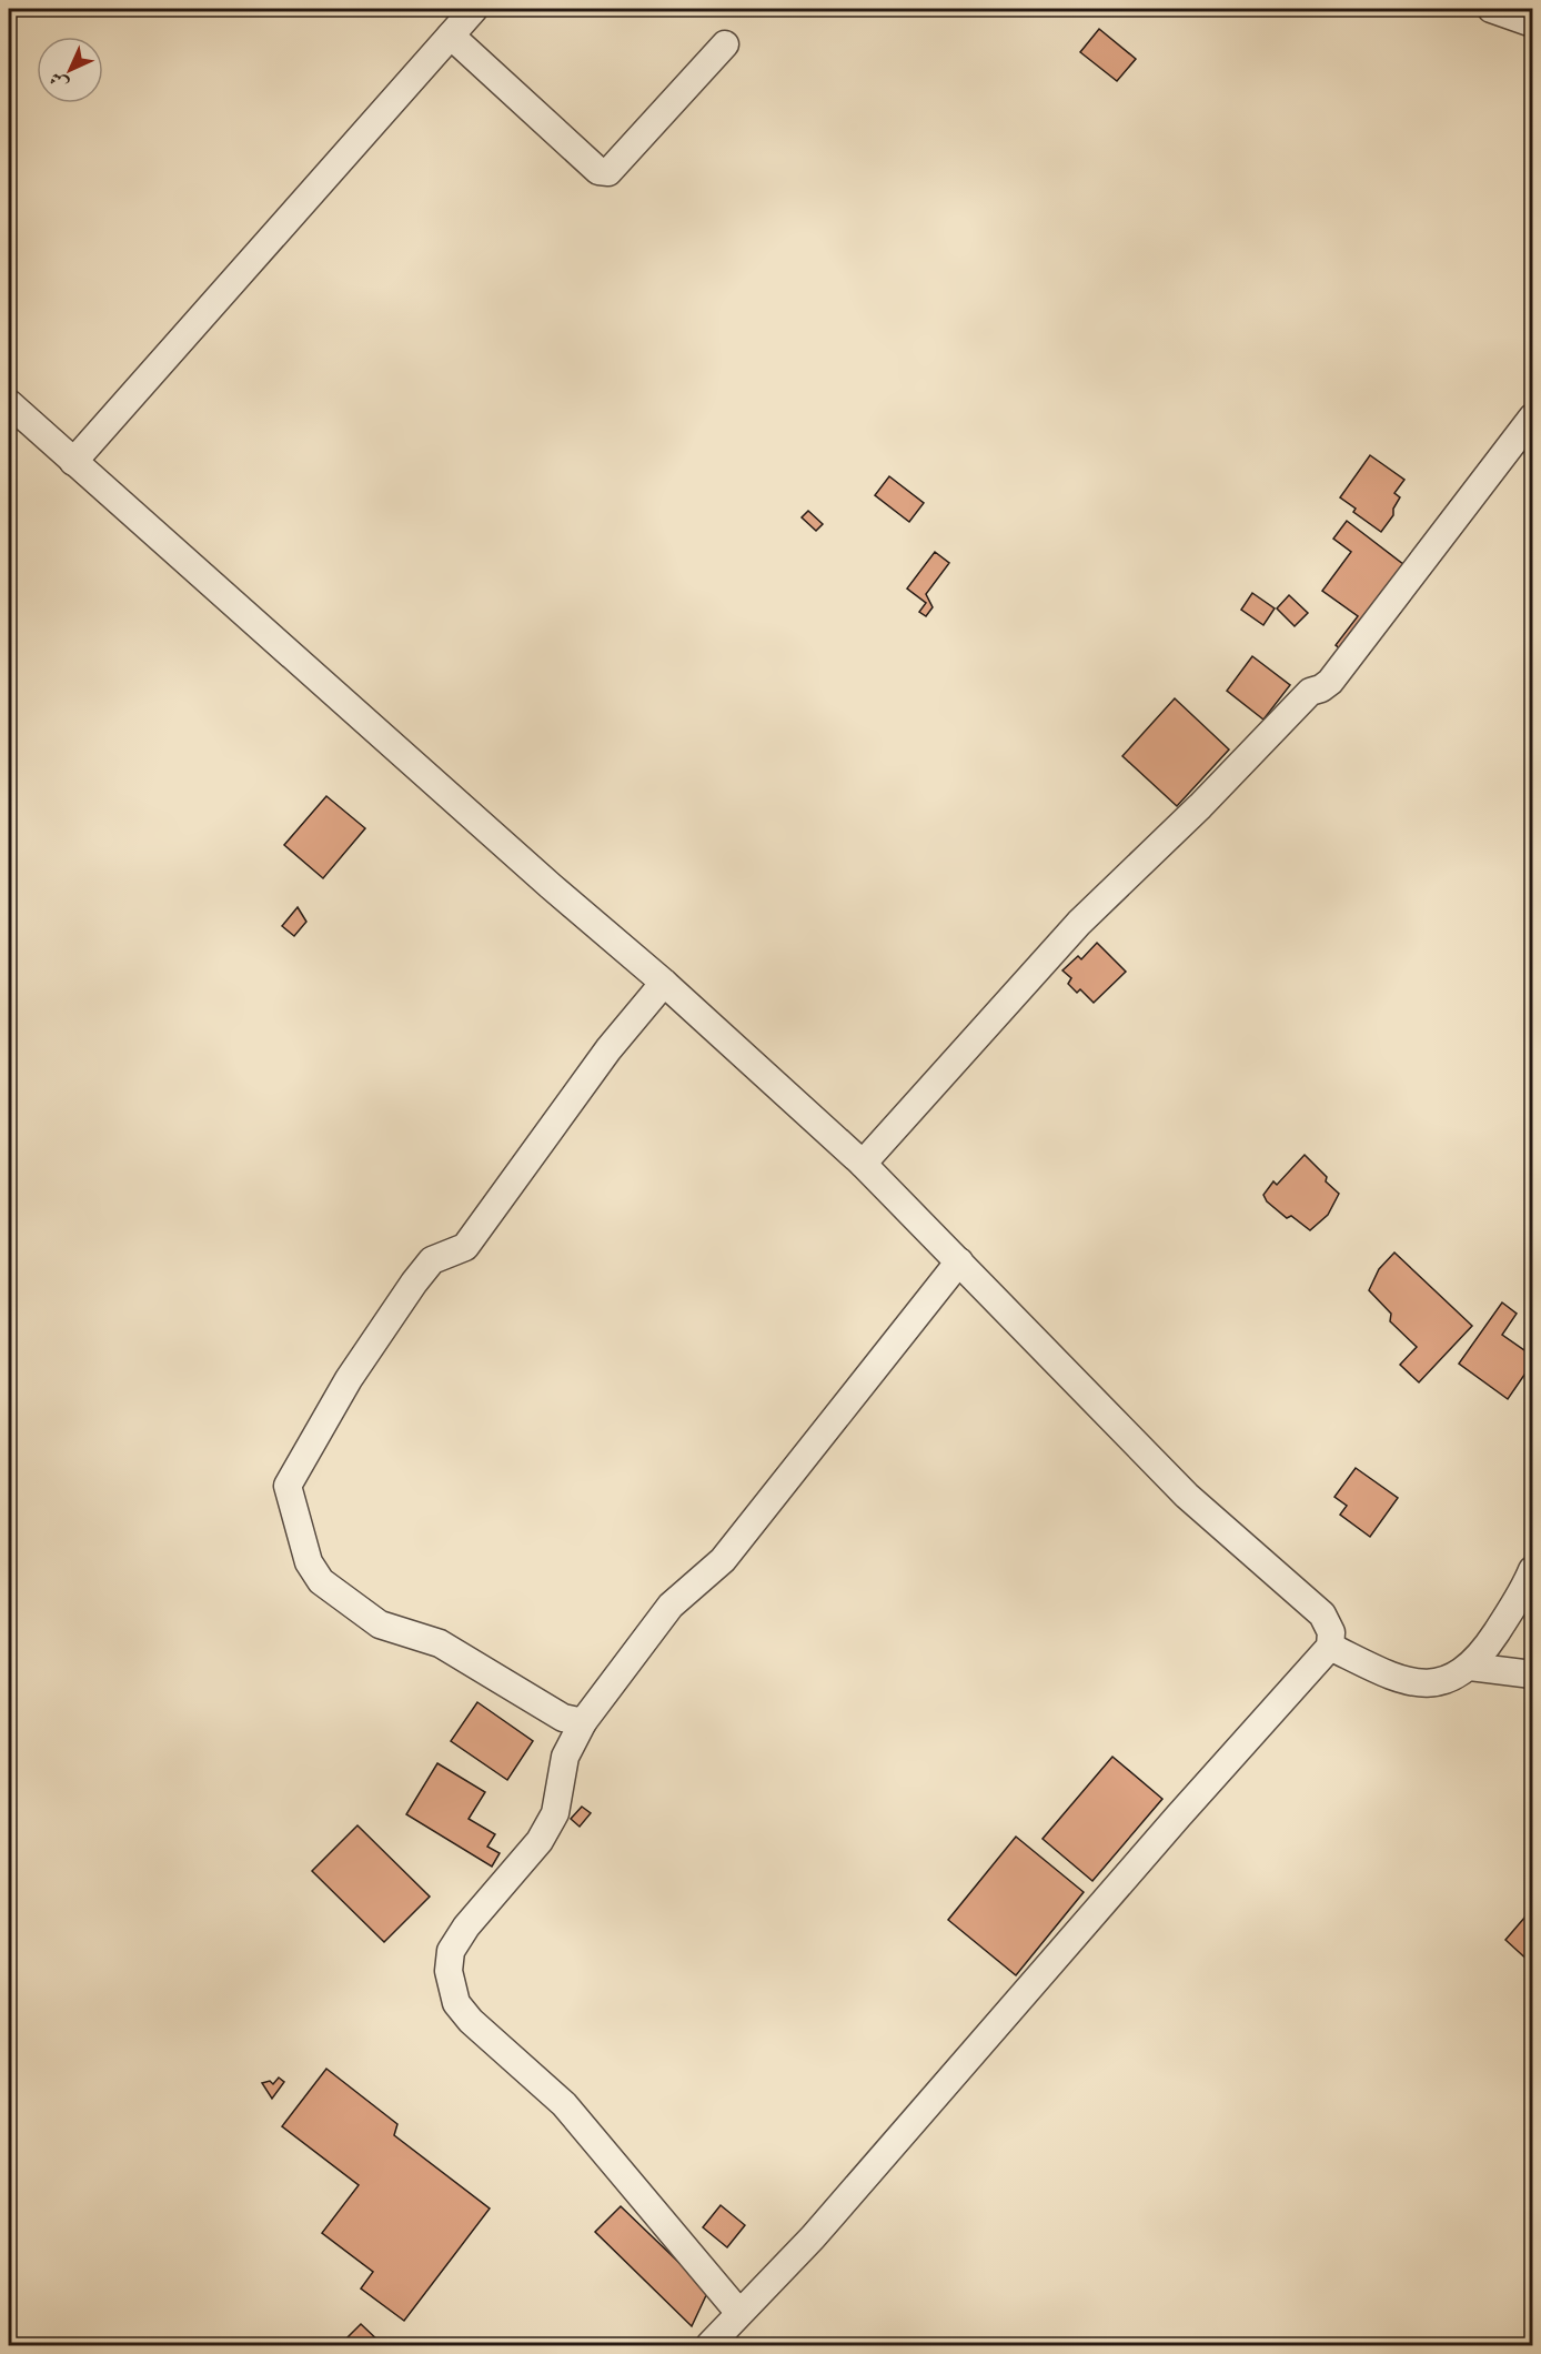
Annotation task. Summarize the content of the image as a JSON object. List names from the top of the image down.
{
  "north": "bottom left"
}
